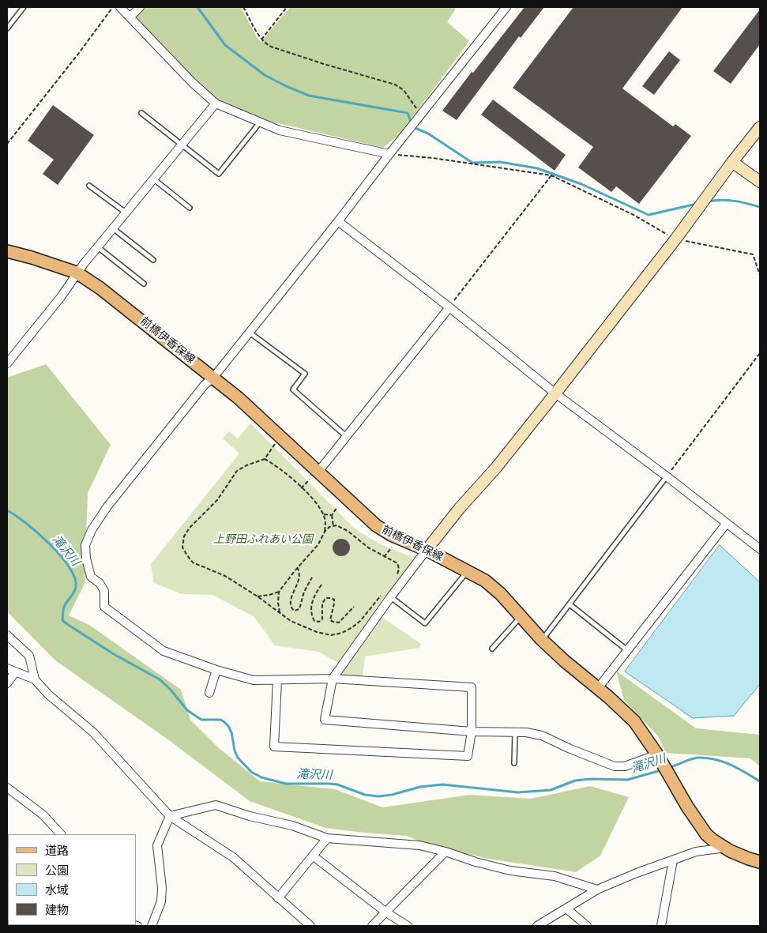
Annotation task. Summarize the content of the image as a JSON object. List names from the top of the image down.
{
  "streets": {
    "main road": ["前橋伊香保線"]
  },
  "water": ["滝沢川"],
  "parks": ["上野田ふれあい公園"],
  "legend": [
    "道路",
    "公園",
    "水域",
    "建物"
  ]
}
